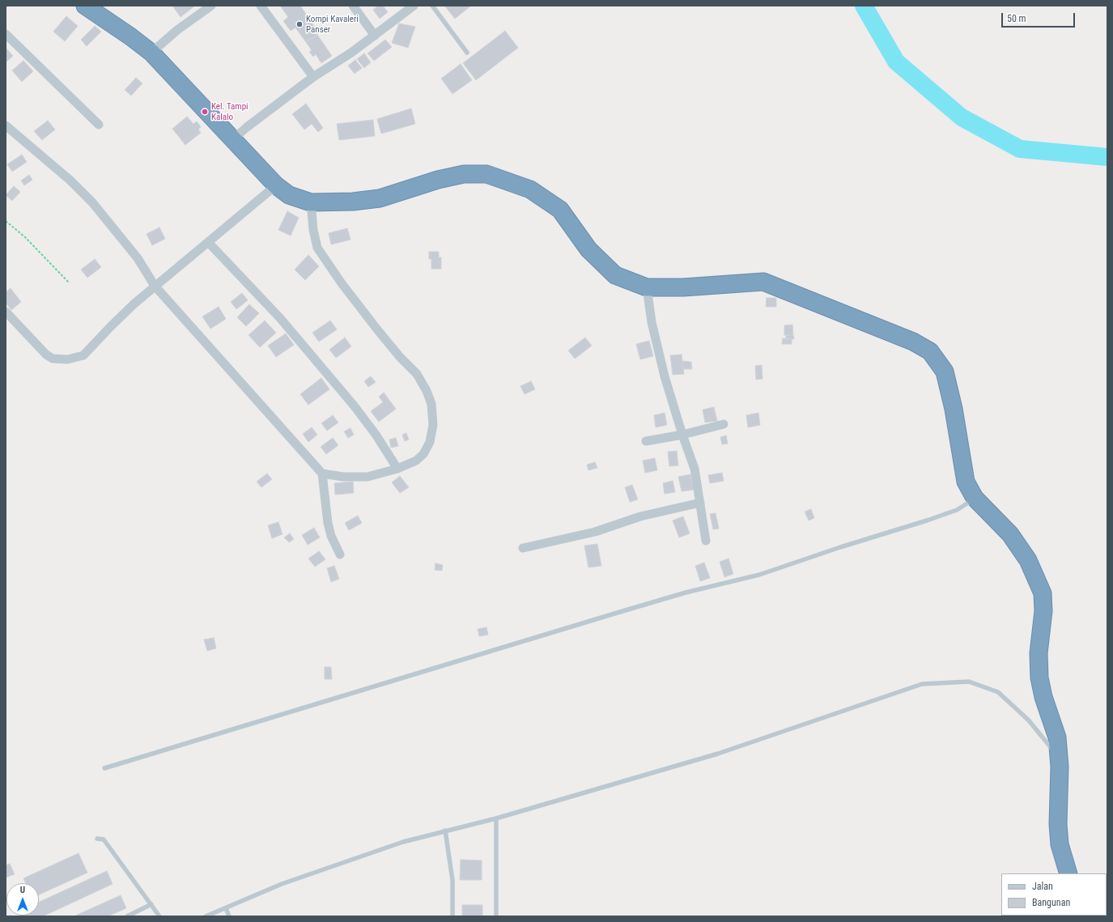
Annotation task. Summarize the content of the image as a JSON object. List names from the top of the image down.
{
  "places": ["Kompi Kavaleri Panser", "Kel. Tampi Kalalo"],
  "legend": ["Jalan", "Bangunan"],
  "scale_bar": "50 m",
  "north": "top"
}
